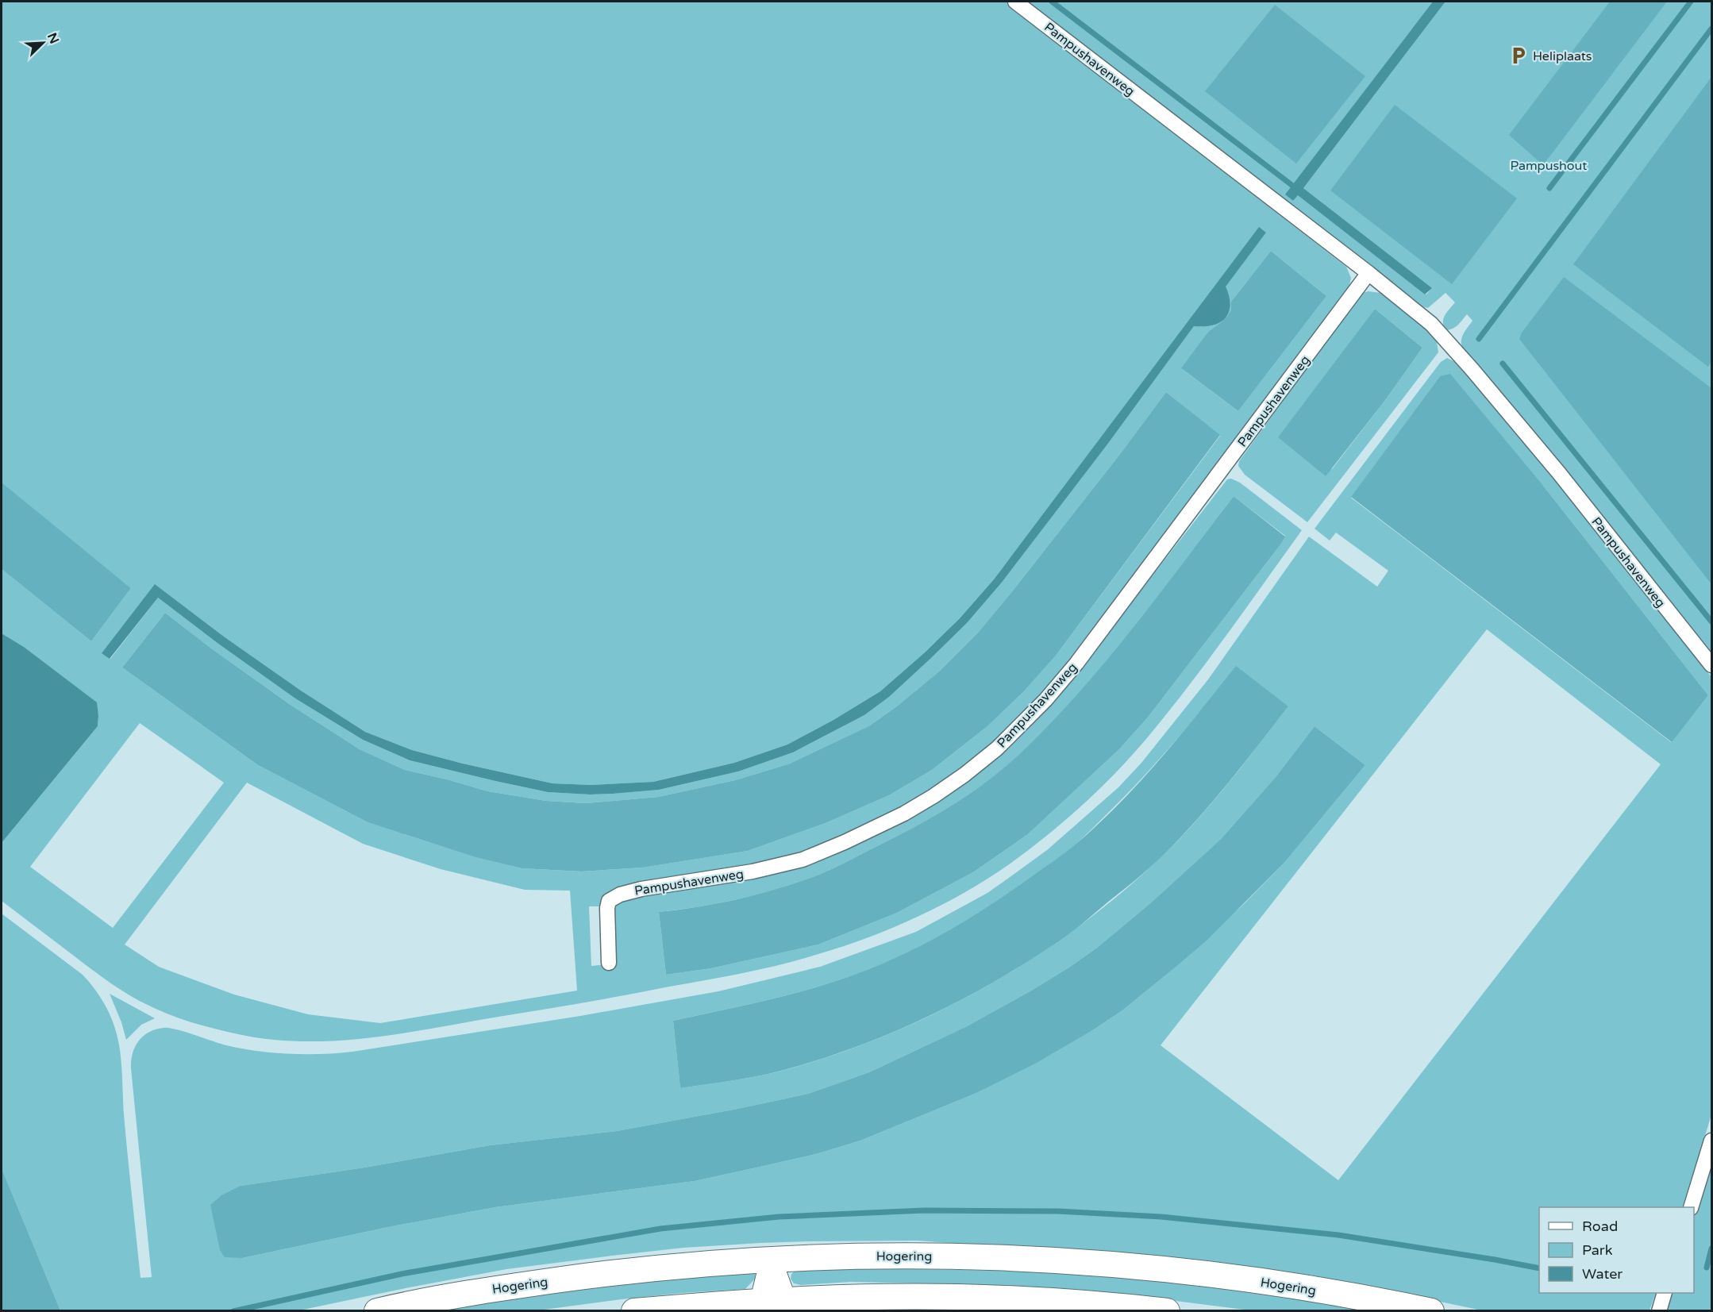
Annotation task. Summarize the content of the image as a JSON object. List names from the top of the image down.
{
  "streets": {
    "highway": ["Hogering"],
    "street": ["Pampushavenweg"]
  },
  "parks": ["Pampushout"],
  "places": {
    "parking": ["Heliplaats"]
  },
  "legend": ["Road", "Park", "Water"],
  "north": "top right"
}
